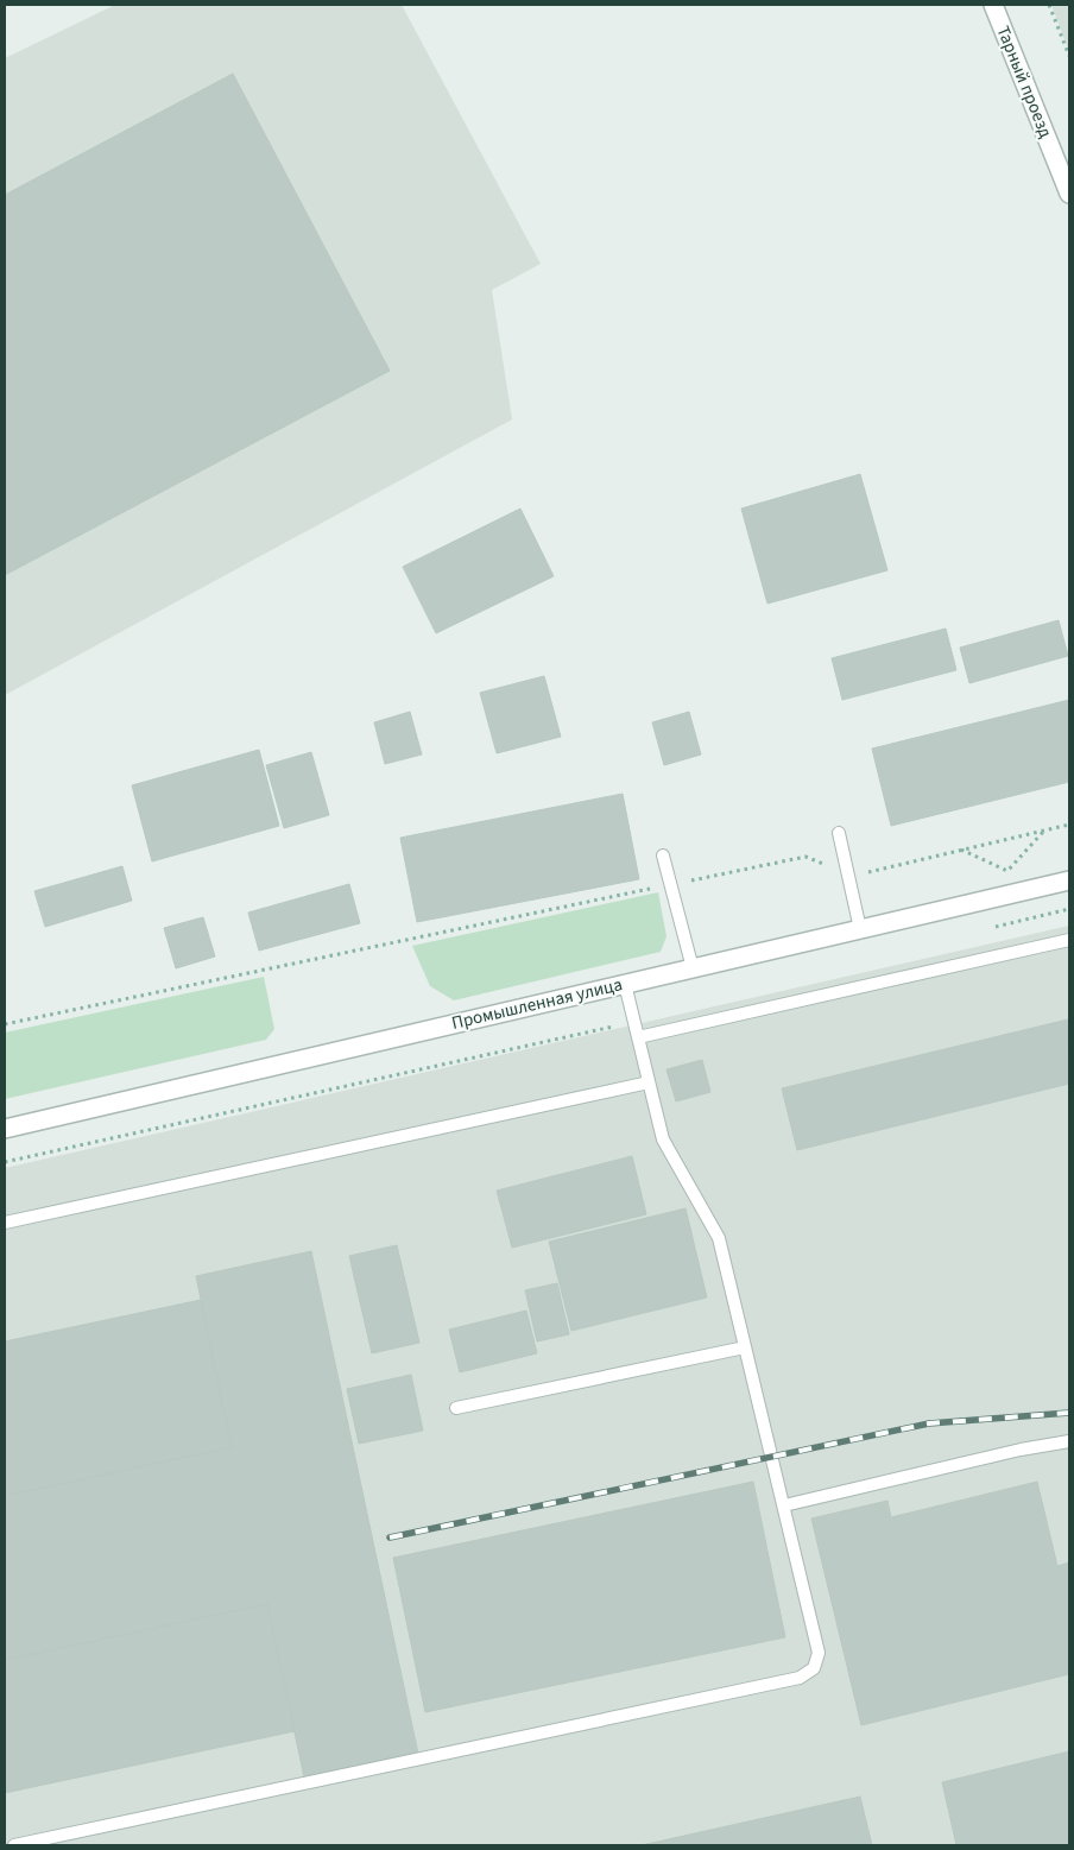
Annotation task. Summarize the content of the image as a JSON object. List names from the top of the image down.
{
  "streets": {
    "street": ["Тарный проезд", "Промышленная улица"]
  }
}
